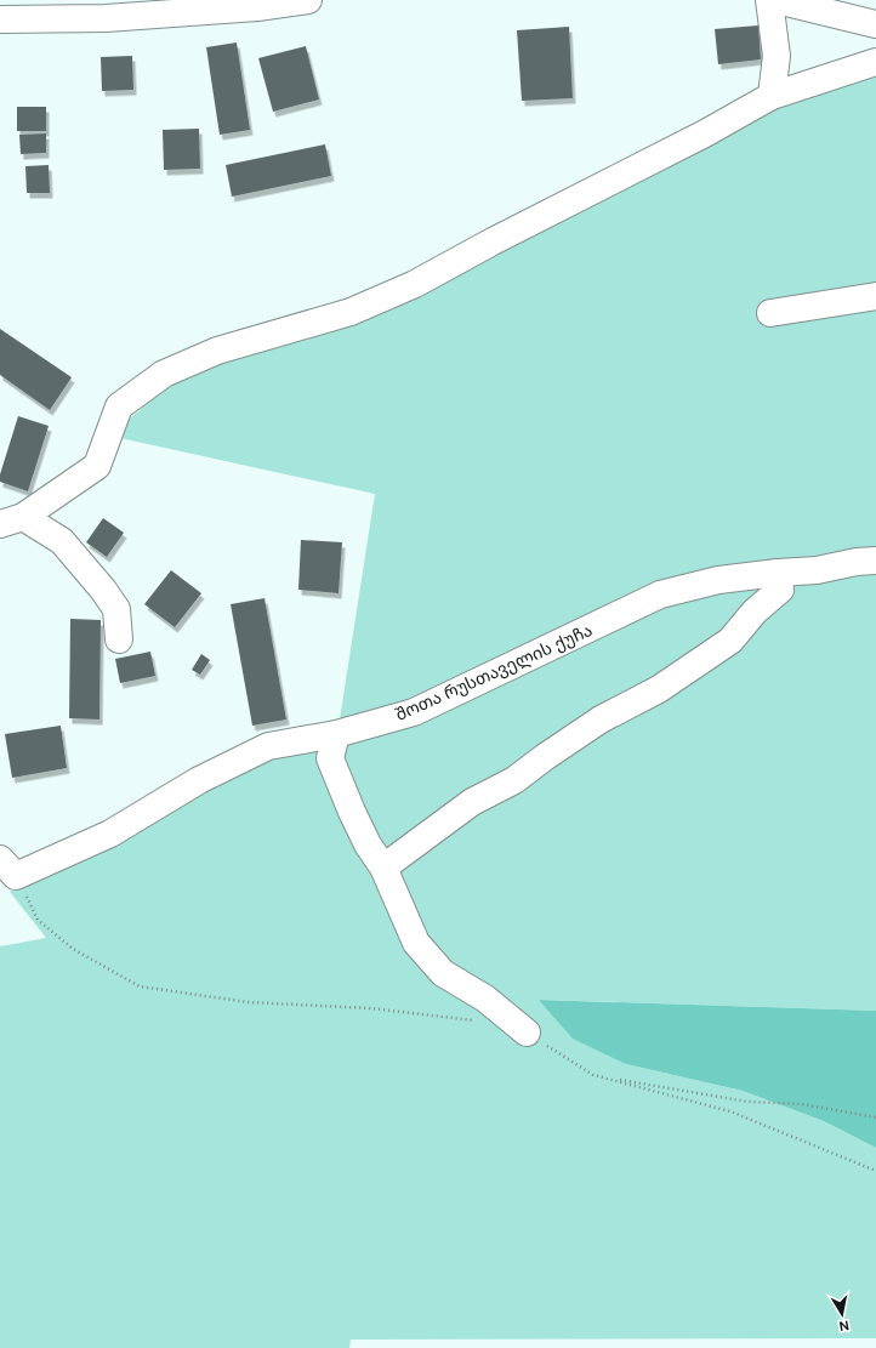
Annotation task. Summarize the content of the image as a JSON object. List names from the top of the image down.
{
  "streets": {
    "street": ["შოთა რუსთაველის ქუჩა"]
  },
  "north": "bottom"
}
